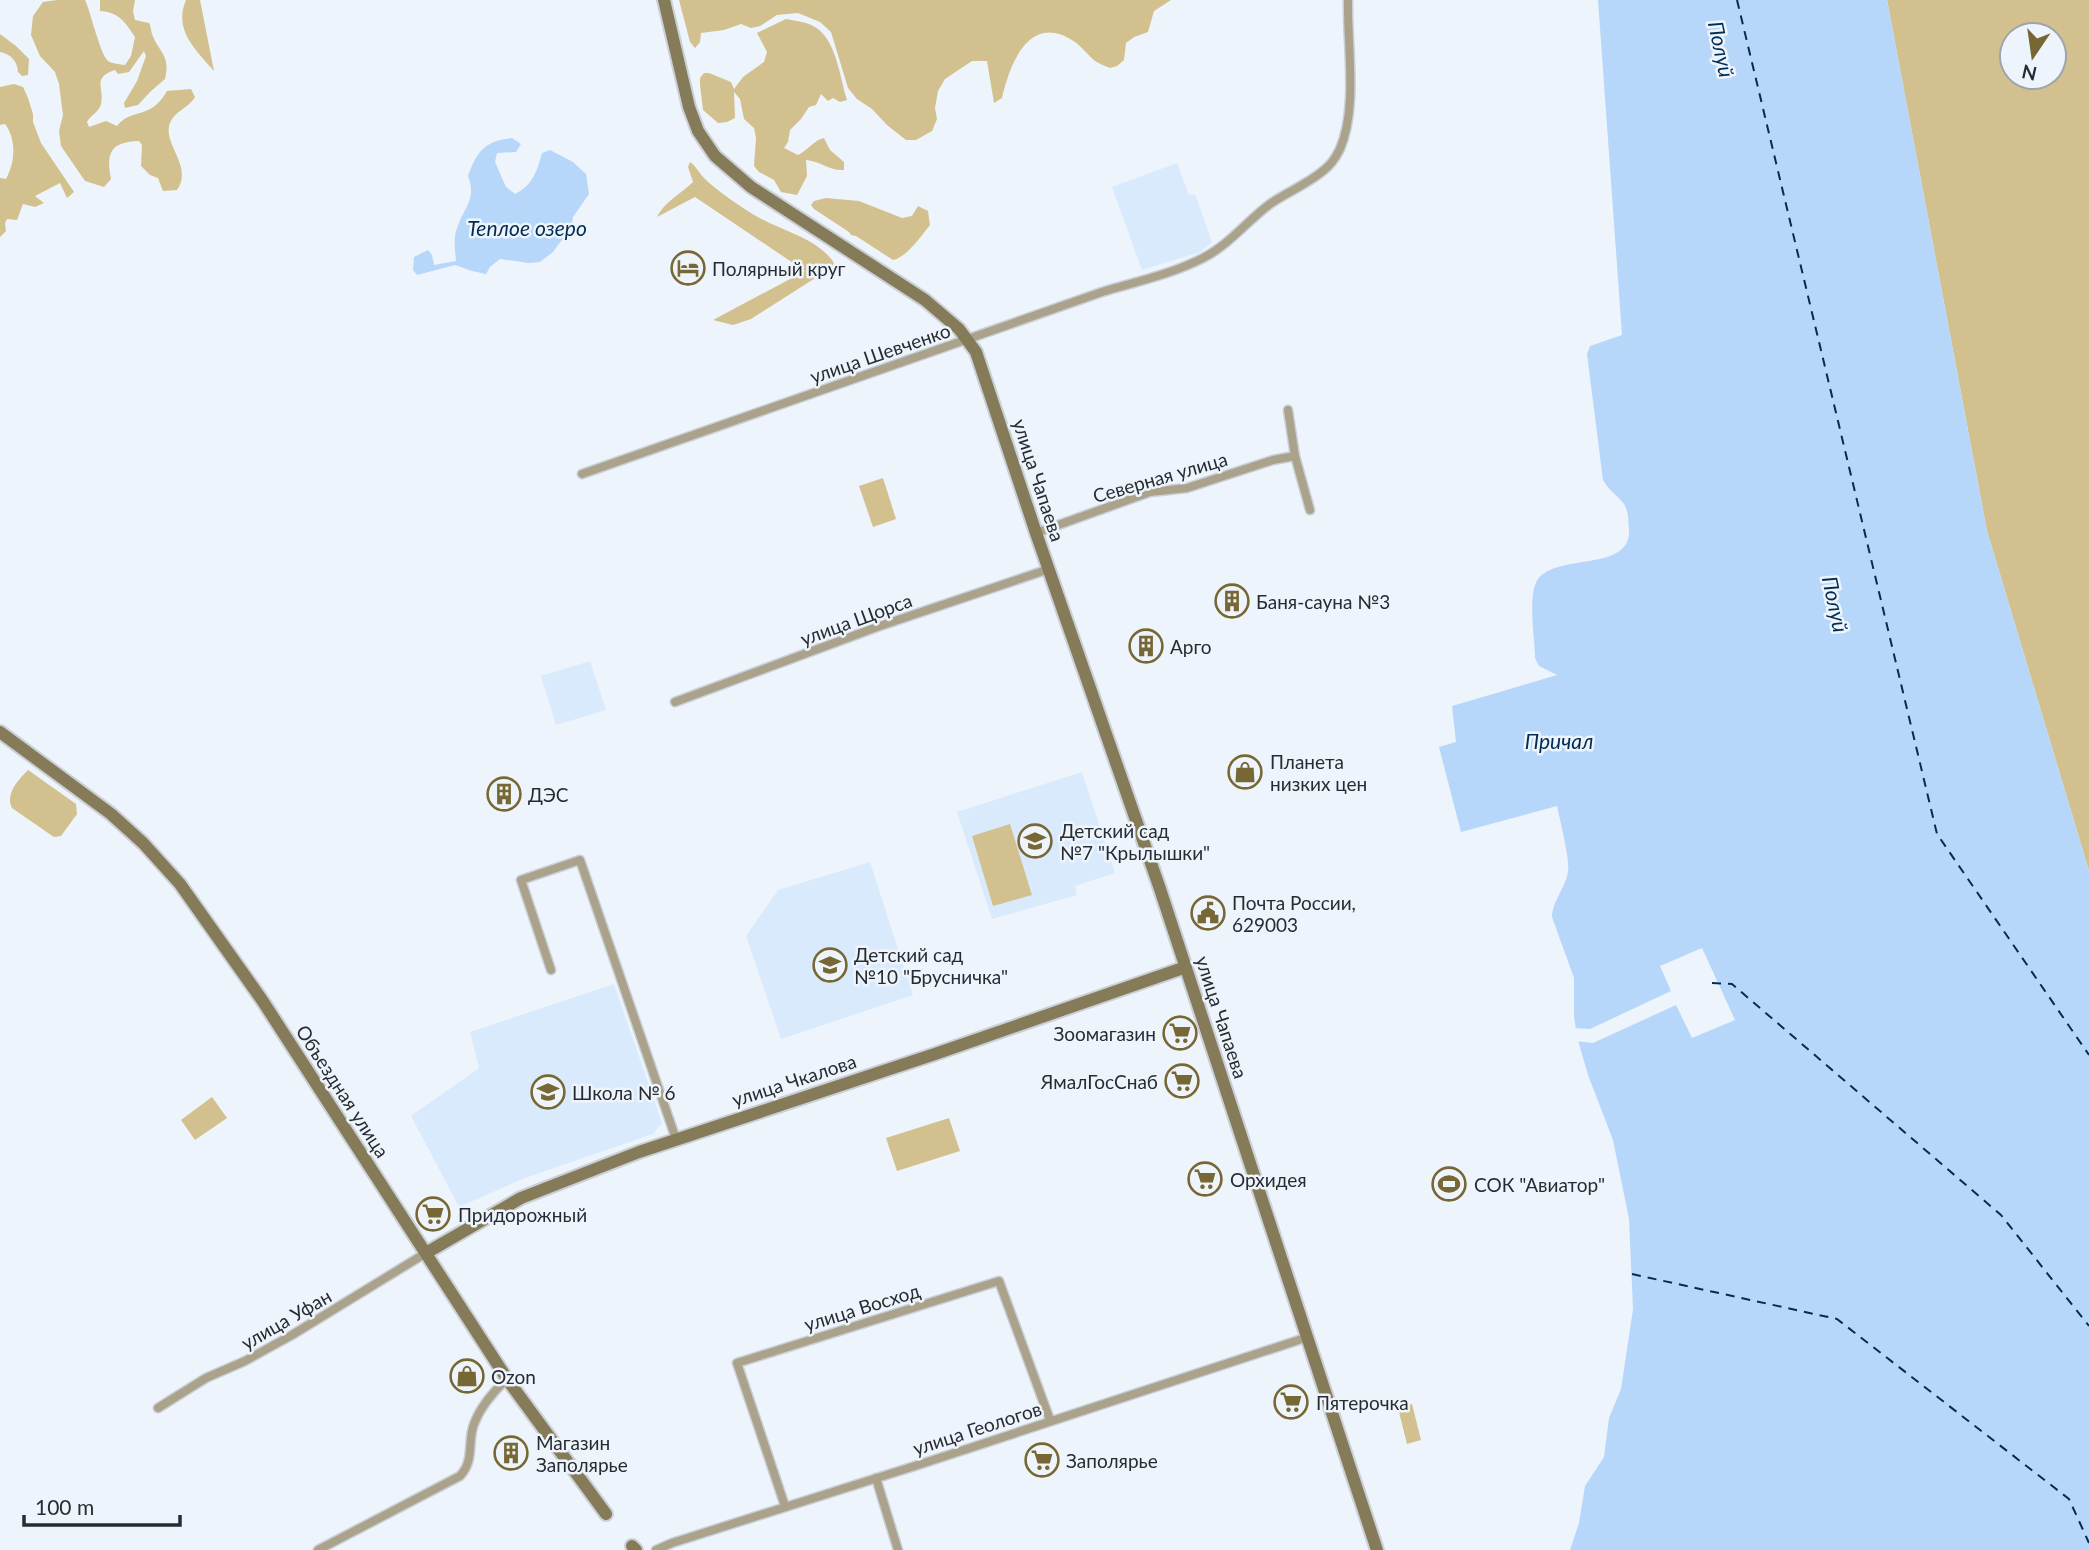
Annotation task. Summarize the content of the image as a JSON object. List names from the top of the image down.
{
  "streets": {
    "main road": ["улица Чапаева", "улица Чкалова", "Объездная улица"],
    "street": [
      "улица Шевченко",
      "Северная улица",
      "улица Щорса",
      "улица Восход",
      "улица Уфан",
      "улица Геологов"
    ]
  },
  "crossings": [
    ["улица Шевченко", "улица Чапаева"],
    ["Северная улица", "улица Чапаева"],
    ["улица Чапаева", "улица Щорса"],
    ["улица Чапаева", "улица Чкалова"],
    ["улица Чапаева", "улица Геологов"],
    ["улица Чкалова", "Объездная улица"],
    ["улица Чкалова", "улица Уфан"],
    ["Объездная улица", "улица Уфан"],
    ["улица Восход", "улица Геологов"]
  ],
  "water": ["Полуй", "Теплое озеро", "Причал"],
  "places": {
    "hotel": ["Полярный круг"],
    "building": [
      "Баня-сауна №3",
      "Арго",
      "ДЭС",
      "Магазин Заполярье"
    ],
    "shop": ["Планета низких цен", "Ozon"],
    "school or university": ["Детский сад №7 \"Крылышки\"", "Детский сад №10 \"Брусничка\"", "Школа № 6"],
    "public building": ["Почта России, 629003"],
    "supermarket": [
      "Зоомагазин",
      "ЯмалГосСнаб",
      "Орхидея",
      "Придорожный",
      "Пятерочка",
      "Заполярье"
    ],
    "sports": ["СОК \"Авиатор\""]
  },
  "scale_bar": "100 m",
  "north": "bottom"
}
